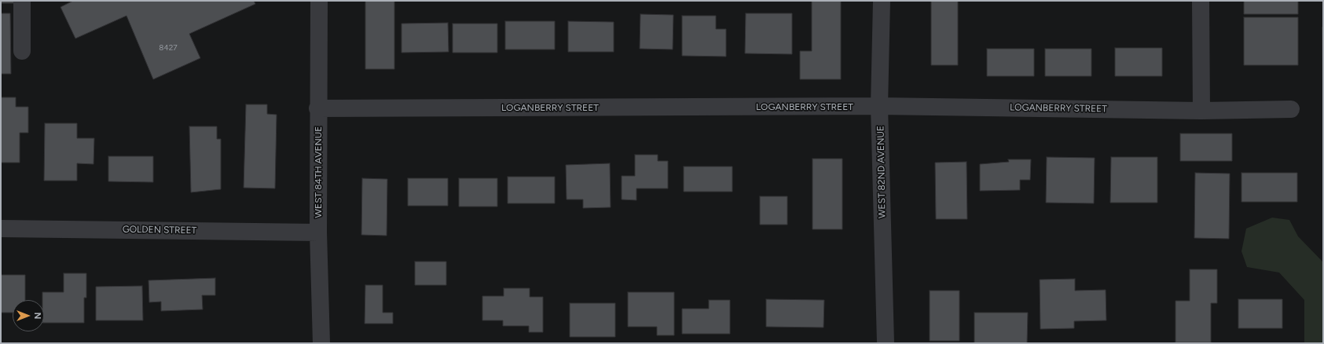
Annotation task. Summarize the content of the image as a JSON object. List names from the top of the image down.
{
  "streets": {
    "street": [
      "LOGANBERRY STREET",
      "WEST 84TH AVENUE",
      "WEST 82ND AVENUE",
      "GOLDEN STREET"
    ]
  },
  "crossings": [
    ["LOGANBERRY STREET", "WEST 84TH AVENUE"],
    ["LOGANBERRY STREET", "WEST 82ND AVENUE"],
    ["WEST 84TH AVENUE", "GOLDEN STREET"]
  ],
  "house_numbers": ["8427"],
  "north": "right"
}
